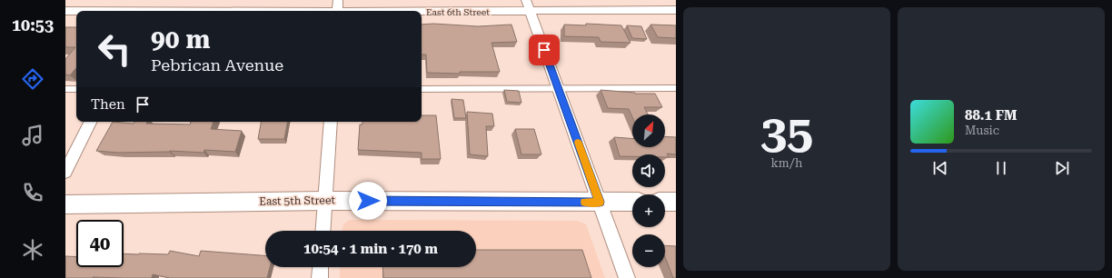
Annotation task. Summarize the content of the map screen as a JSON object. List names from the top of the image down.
{
  "streets": {
    "street": ["East 6th Street", "East 5th Street"]
  },
  "north": "top right",
  "page": {
    "tabs": "10:53",
    "tile": ["35", "km/h"],
    "turn": ["90 m", "Pebrican Avenue"],
    "then": "Then",
    "song": ["88.1 FM", "Music"],
    "map_buttons": ["+", "−"],
    "limit": "40",
    "trip": "10:54 · 1 min · 170 m"
  }
}
